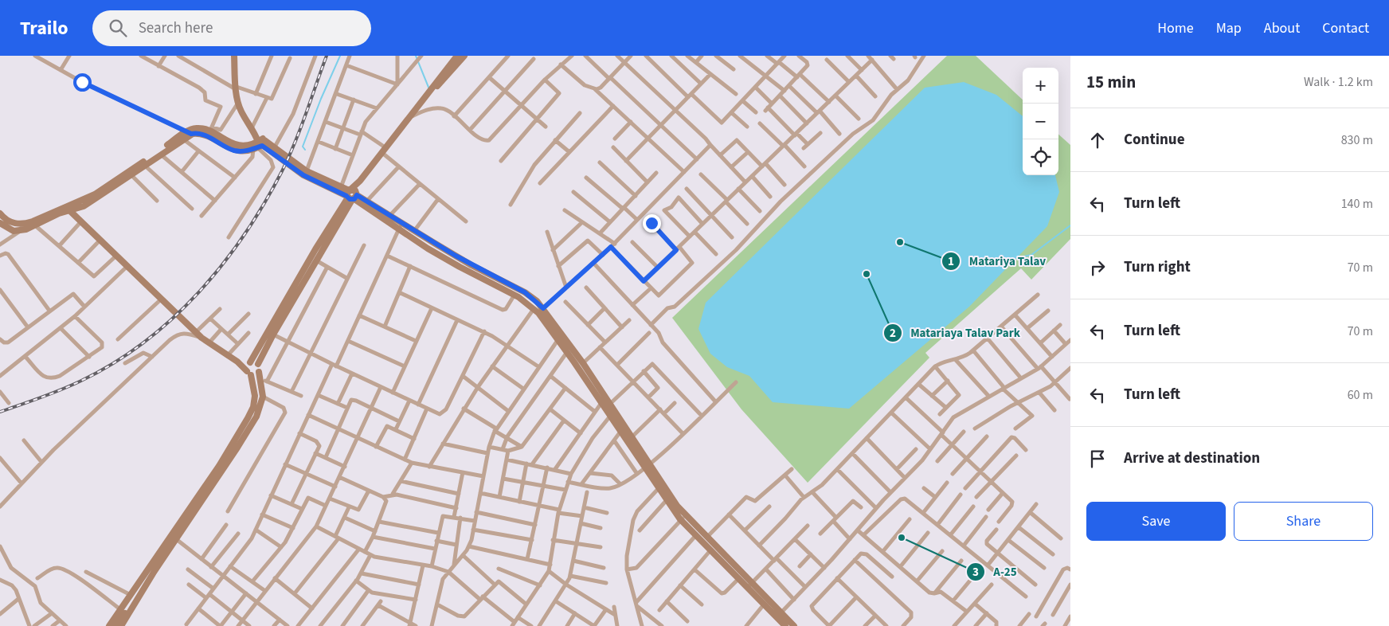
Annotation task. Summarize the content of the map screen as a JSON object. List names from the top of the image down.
{
  "places": ["Matariya Talav", "Matariaya Talav Park", "A-25"],
  "page": {
    "header": "Trailo",
    "search": "Search here",
    "nav": [
      "Home",
      "Map",
      "About",
      "Contact"
    ],
    "heading": ["15 min", "Walk · 1.2 km"],
    "map_buttons": ["+", "−"],
    "list": [
      ["Continue", "830 m"],
      ["Turn left", "140 m"],
      ["Turn right", "70 m"],
      ["Turn left", "70 m"],
      ["Turn left", "60 m"],
      "Arrive at destination"
    ],
    "buttons": ["Save", "Share"]
  }
}
